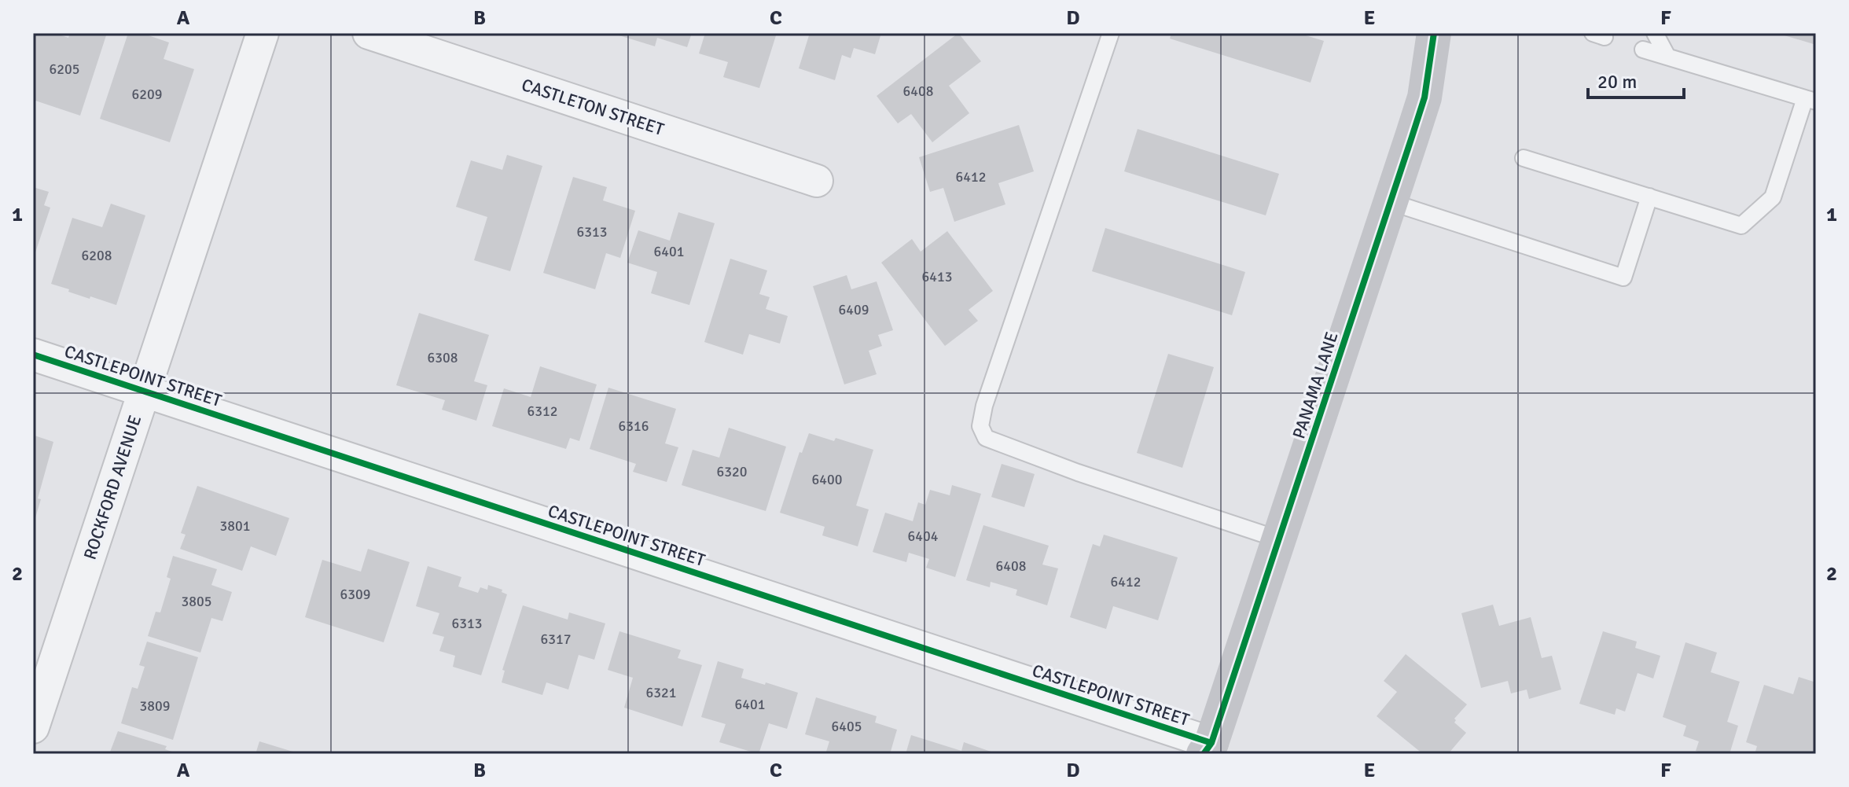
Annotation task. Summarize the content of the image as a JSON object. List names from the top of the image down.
{
  "streets": {
    "main road": ["PANAMA LANE"],
    "street": ["CASTLETON STREET", "CASTLEPOINT STREET", "ROCKFORD AVENUE"]
  },
  "crossings": [
    ["CASTLEPOINT STREET", "PANAMA LANE"],
    ["CASTLEPOINT STREET", "ROCKFORD AVENUE"]
  ],
  "house_numbers": [
    "6205",
    "6408",
    "6209",
    "6412",
    "6313",
    "6401",
    "6208",
    "6413",
    "6409",
    "6308",
    "6312",
    "6316",
    "6320",
    "6400",
    "3801",
    "6404",
    "6408",
    "6412",
    "6309",
    "3805",
    "6313",
    "6317",
    "6321",
    "6401",
    "3809",
    "6405"
  ],
  "scale_bar": "20 m",
  "grid": {
    "columns": [
      "A",
      "B",
      "C",
      "D",
      "E",
      "F"
    ],
    "rows": ["1", "2"]
  }
}
